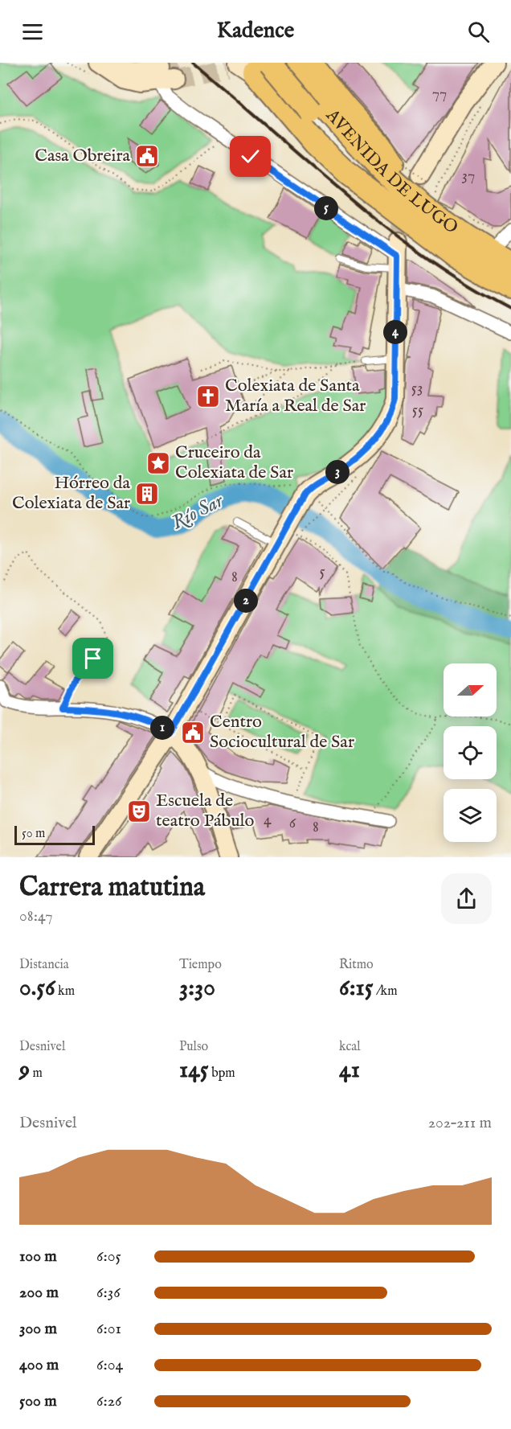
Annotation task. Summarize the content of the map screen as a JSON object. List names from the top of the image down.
{
  "streets": {
    "highway": ["AVENIDA DE LUGO"]
  },
  "water": ["Río Sar"],
  "places": {
    "public building": ["Casa Obreira", "Centro Sociocultural de Sar"],
    "church": ["Colexiata de Santa María a Real de Sar"],
    "place": ["Cruceiro da Colexiata de Sar"],
    "building": ["Hórreo da Colexiata de Sar"],
    "theatre": ["Escuela de teatro Pábulo"]
  },
  "house_numbers": [
    "77",
    "37",
    "53",
    "55",
    "5",
    "8",
    "4",
    "6",
    "8"
  ],
  "scale_bar": "50 m",
  "north": "right",
  "page": {
    "header": "Kadence",
    "pins": [
      "5",
      "4",
      "3",
      "2",
      "1"
    ],
    "scale": "50 m",
    "heading": ["Carrera matutina", "08:47"],
    "stats": [
      ["Distancia", "0.56 km"],
      ["Tiempo", "3:30"],
      ["Ritmo", "6:15 /km"],
      ["Desnivel", "9 m"],
      ["Pulso", "145 bpm"],
      ["kcal", "41"]
    ],
    "chart": ["Desnivel", "202–211 m"],
    "list": [
      {
        "name": "100 m",
        "note": "6:05"
      },
      {
        "name": "200 m",
        "note": "6:36"
      },
      {
        "name": "300 m",
        "note": "6:01"
      },
      {
        "name": "400 m",
        "note": "6:04"
      },
      {
        "name": "500 m",
        "note": "6:26"
      }
    ]
  }
}
